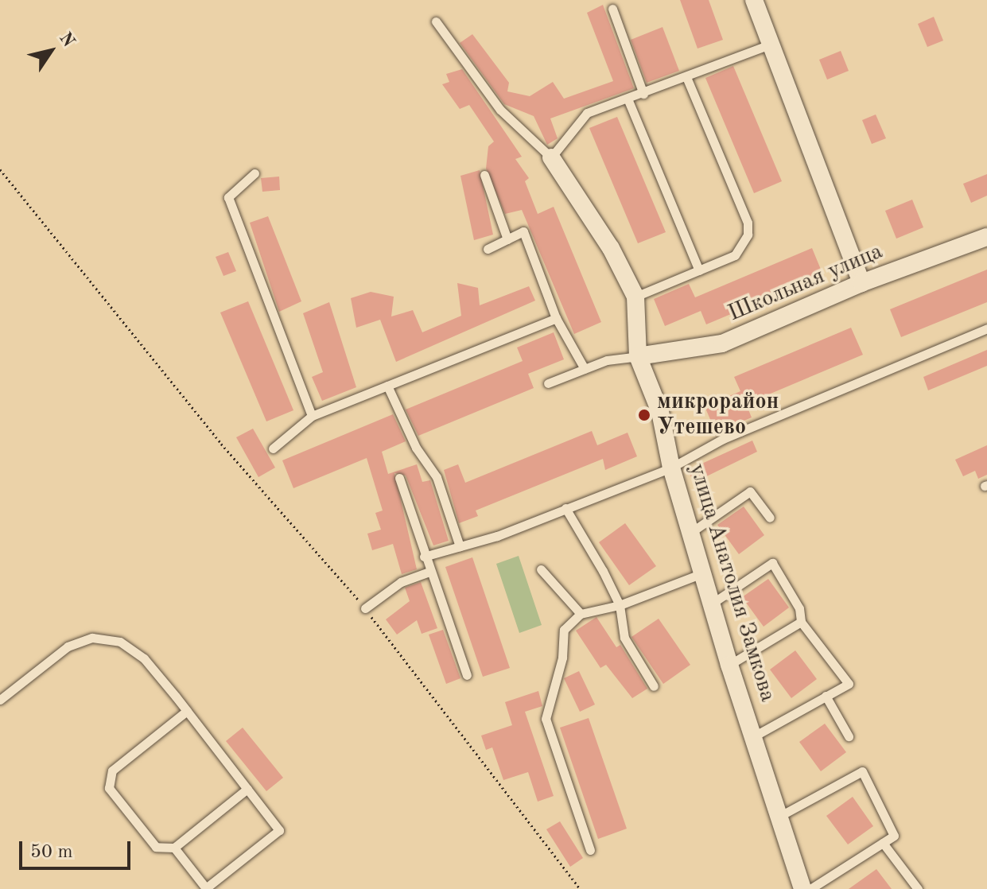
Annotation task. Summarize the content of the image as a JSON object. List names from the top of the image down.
{
  "streets": {
    "street": ["Школьная улица", "улица Анатолия Замкова"]
  },
  "crossings": [
    ["Школьная улица", "улица Анатолия Замкова"]
  ],
  "places": ["микрорайон Утешево"],
  "scale_bar": "50 m",
  "north": "top right"
}
